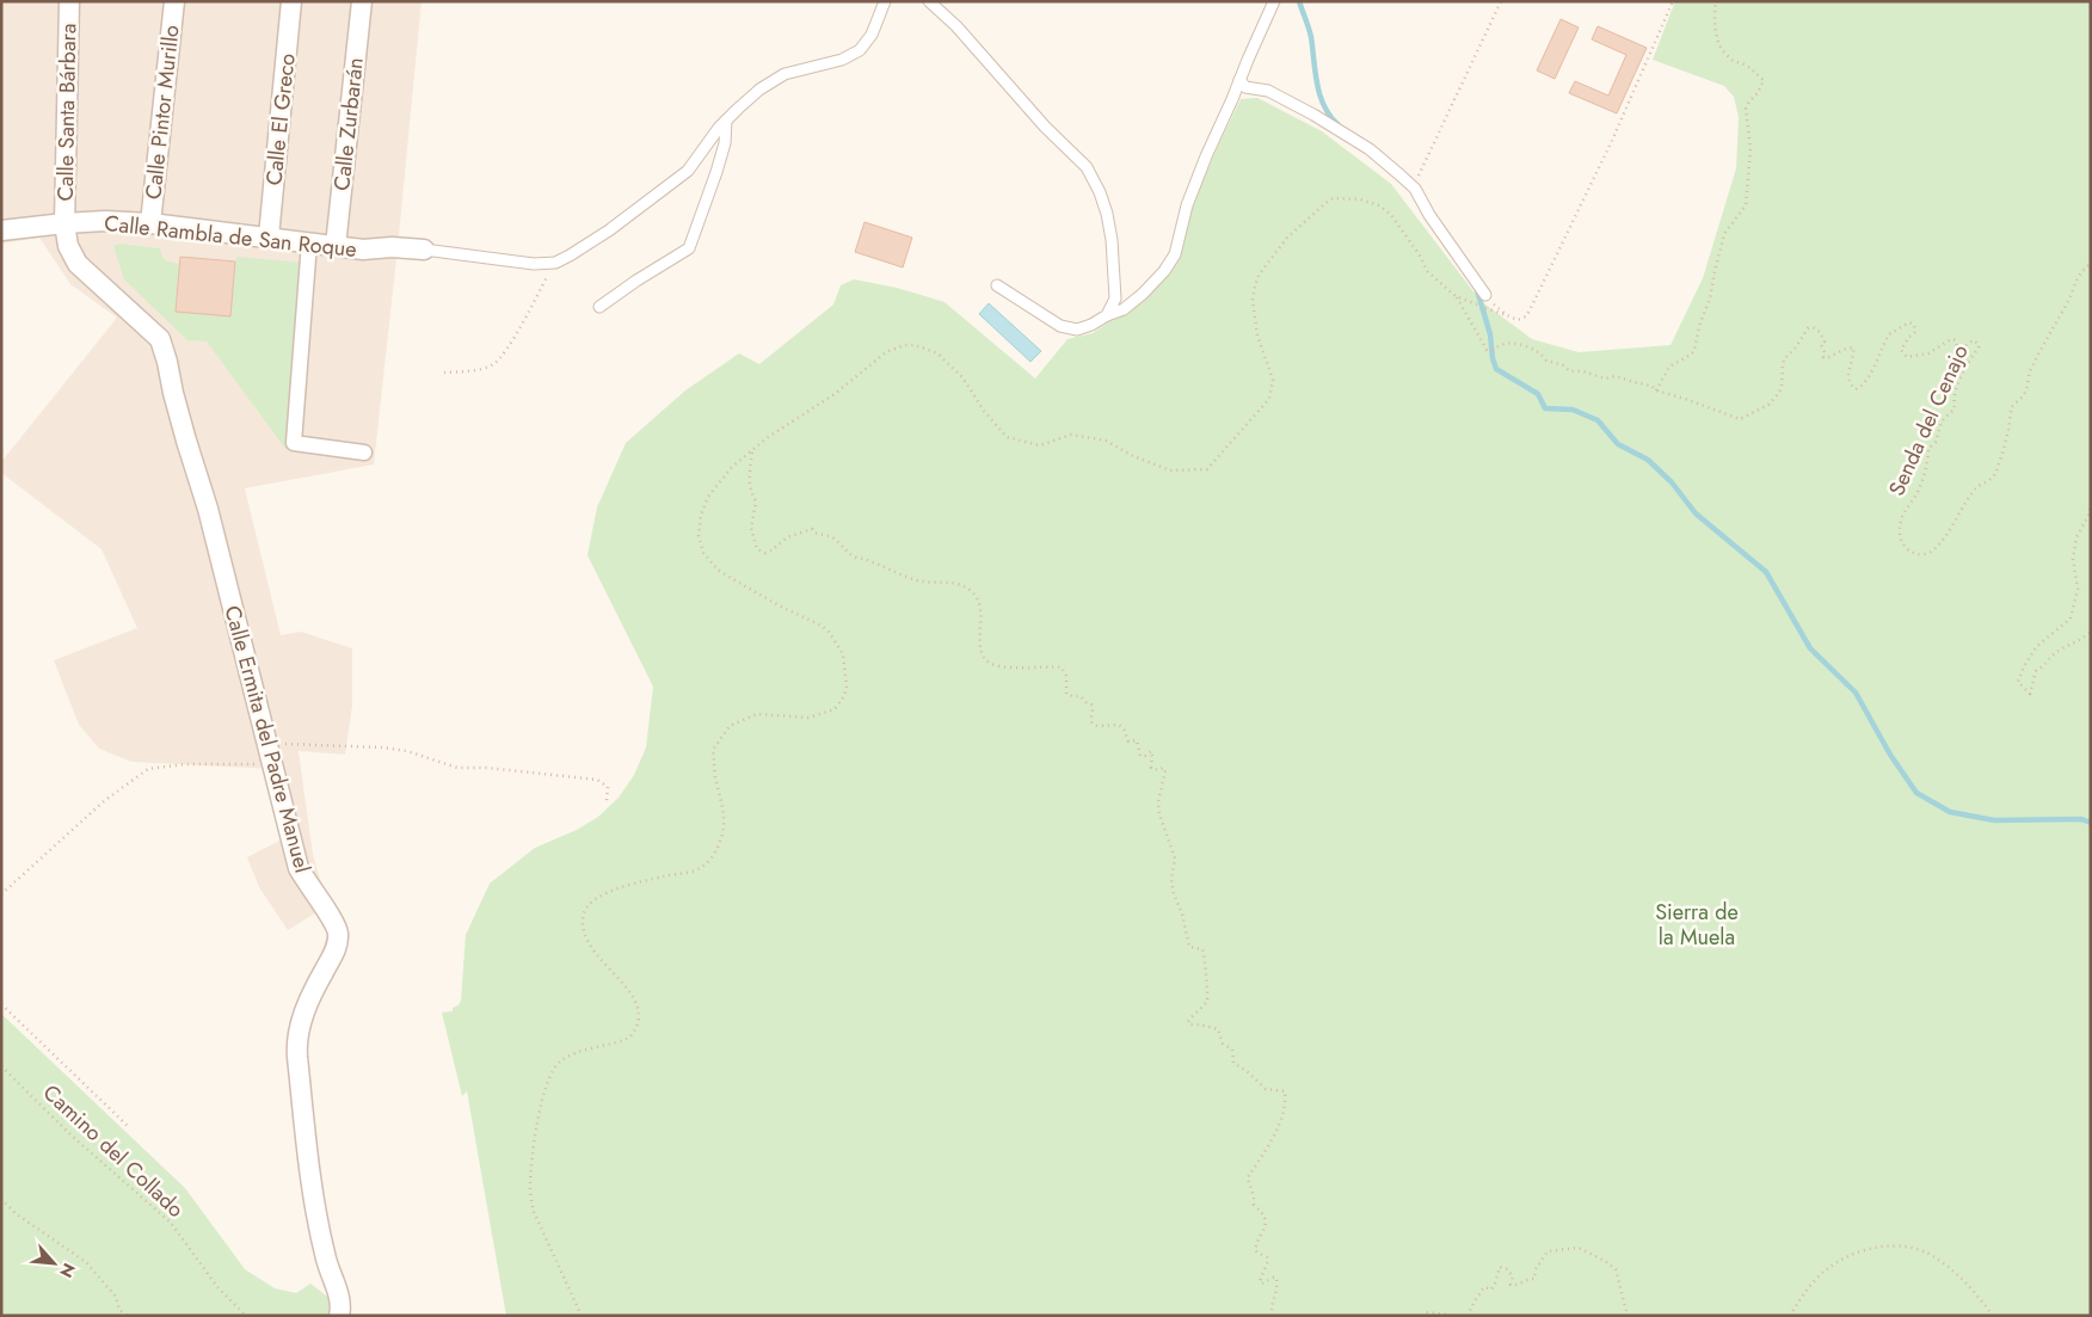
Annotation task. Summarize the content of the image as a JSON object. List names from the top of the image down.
{
  "streets": {
    "street": [
      "Calle Santa Bárbara",
      "Calle Pintor Murillo",
      "Calle El Greco",
      "Calle Zurbarán",
      "Calle Rambla de San Roque",
      "Calle Ermita del Padre Manuel"
    ],
    "path": ["Senda del Cenajo", "Camino del Collado"]
  },
  "crossings": [
    ["Calle Santa Bárbara", "Calle Rambla de San Roque"],
    ["Calle Santa Bárbara", "Calle Ermita del Padre Manuel"],
    ["Calle Pintor Murillo", "Calle Rambla de San Roque"],
    ["Calle El Greco", "Calle Rambla de San Roque"],
    ["Calle Zurbarán", "Calle Rambla de San Roque"],
    ["Calle Rambla de San Roque", "Calle Ermita del Padre Manuel"]
  ],
  "parks": ["Sierra de la Muela"],
  "north": "bottom right"
}
